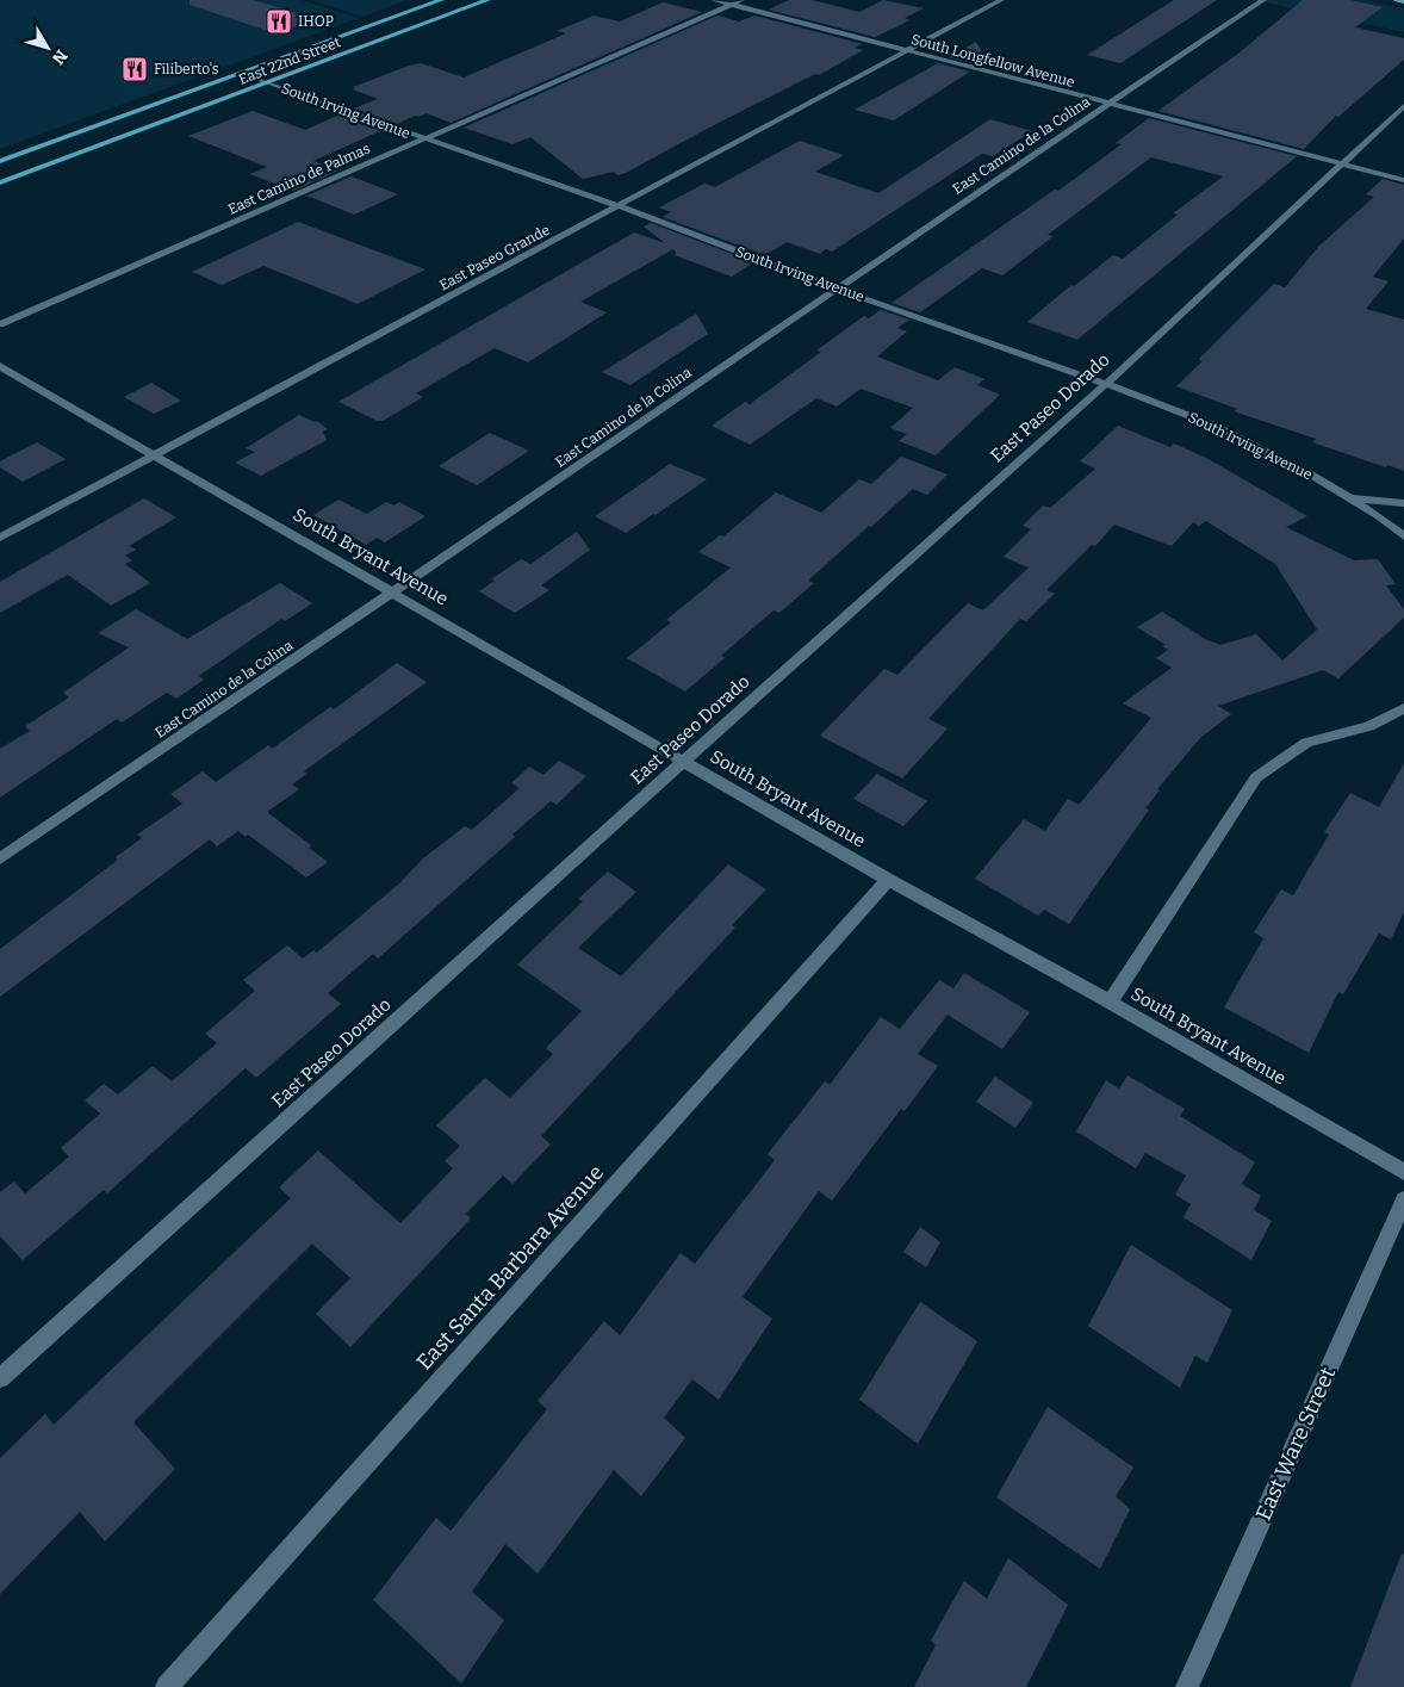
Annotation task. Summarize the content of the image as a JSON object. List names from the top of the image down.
{
  "streets": {
    "main road": ["East 22nd Street"],
    "street": [
      "South Longfellow Avenue",
      "South Irving Avenue",
      "East Camino de la Colina",
      "East Camino de Palmas",
      "East Paseo Grande",
      "East Paseo Dorado",
      "South Bryant Avenue",
      "East Santa Barbara Avenue",
      "East Ware Street"
    ]
  },
  "crossings": [
    ["East 22nd Street", "South Irving Avenue"],
    ["South Longfellow Avenue", "East Camino de la Colina"],
    ["South Longfellow Avenue", "East Camino de Palmas"],
    ["South Longfellow Avenue", "East Paseo Grande"],
    ["South Longfellow Avenue", "East Paseo Dorado"],
    ["South Irving Avenue", "East Camino de la Colina"],
    ["South Irving Avenue", "East Camino de Palmas"],
    ["South Irving Avenue", "East Paseo Grande"],
    ["South Irving Avenue", "East Paseo Dorado"],
    ["East Camino de la Colina", "South Bryant Avenue"],
    ["East Paseo Grande", "South Bryant Avenue"],
    ["East Paseo Dorado", "South Bryant Avenue"],
    ["South Bryant Avenue", "East Santa Barbara Avenue"]
  ],
  "places": {
    "restaurant": ["IHOP", "Filiberto's"]
  },
  "north": "bottom right"
}
